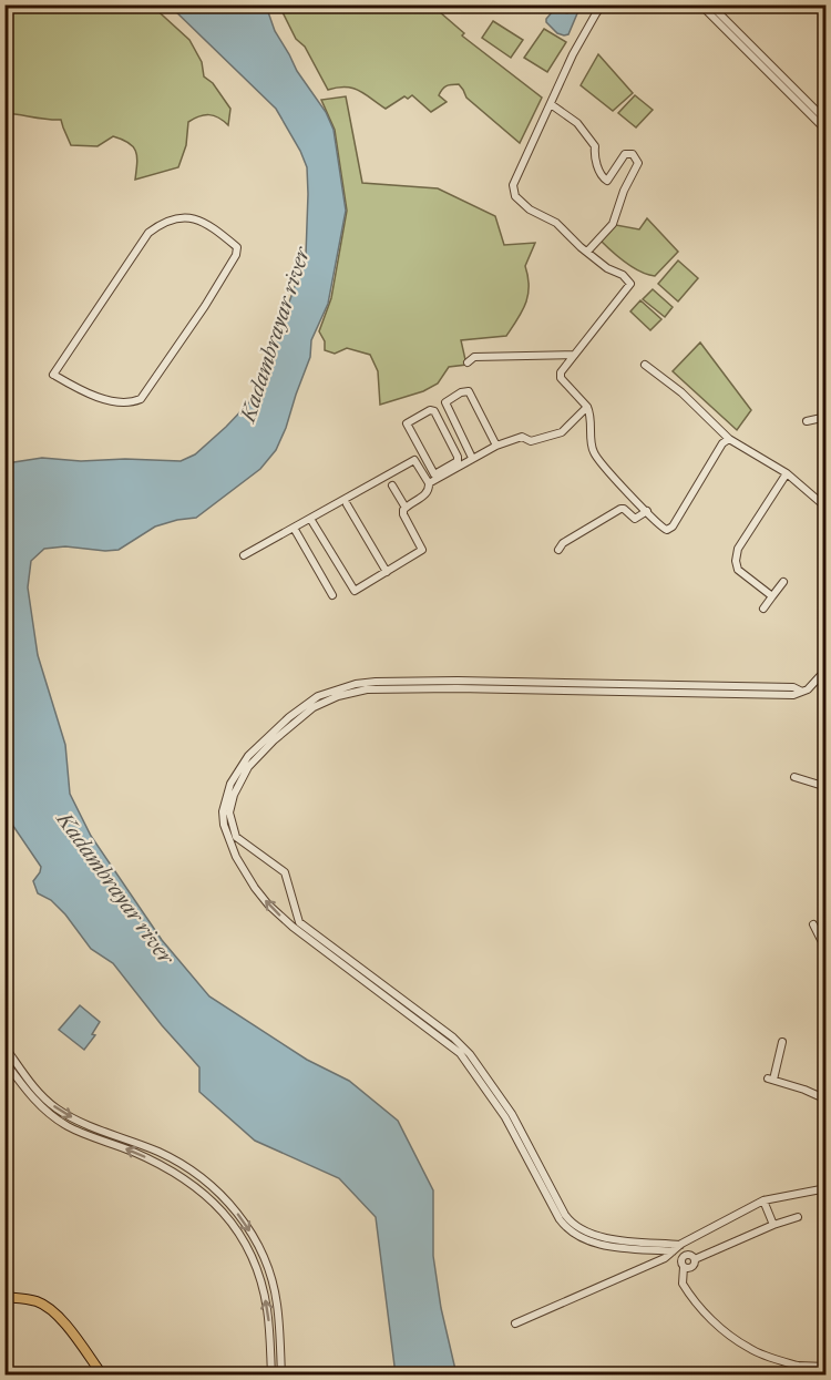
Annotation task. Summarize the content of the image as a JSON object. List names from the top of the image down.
{
  "water": ["Kadambrayar river"]
}
